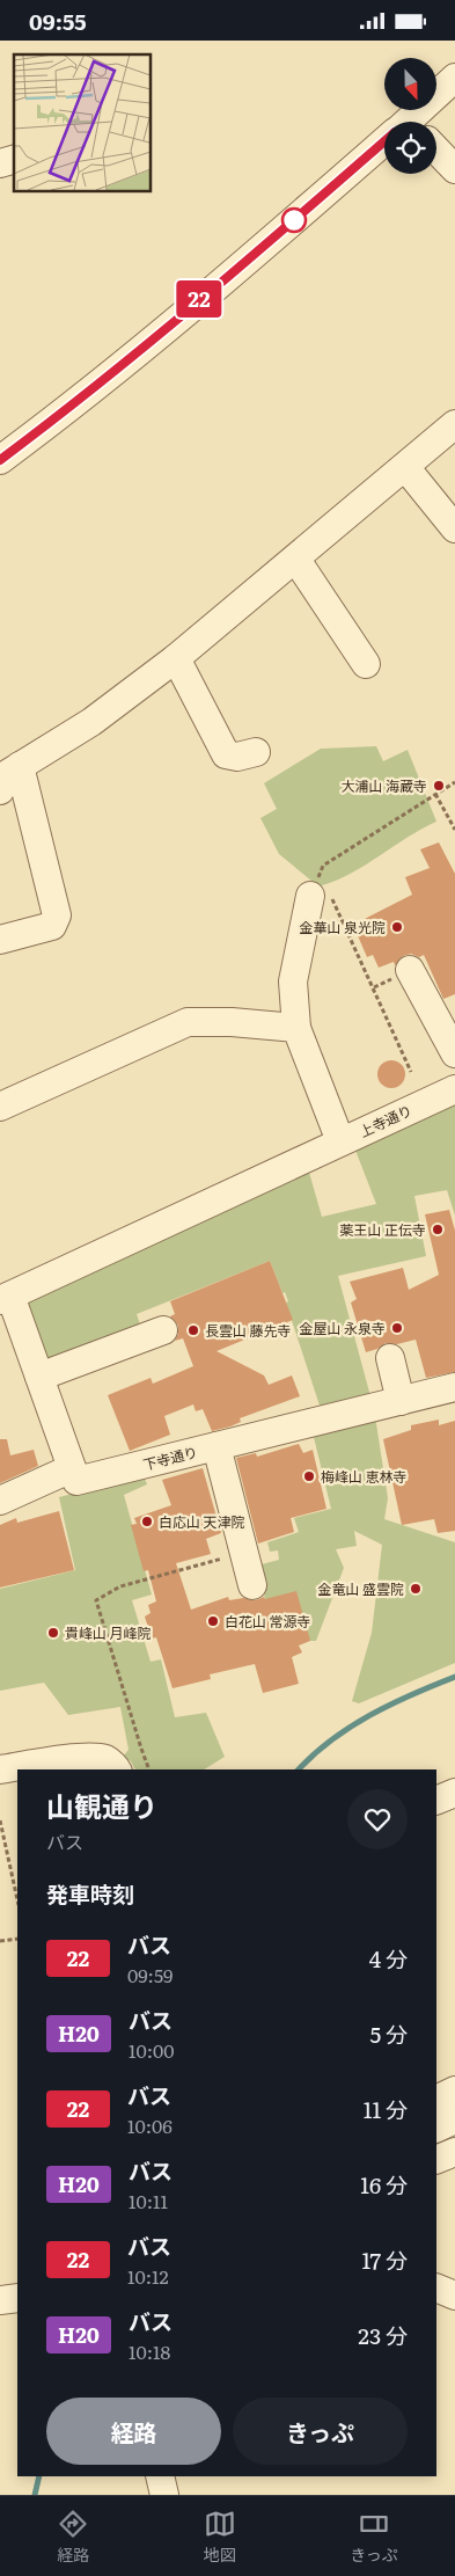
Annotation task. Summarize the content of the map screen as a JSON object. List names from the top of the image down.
{
  "streets": {
    "street": ["上寺通り", "下寺通り"]
  },
  "places": [
    "大浦山 海蔵寺",
    "金華山 泉光院",
    "薬王山 正伝寺",
    "金屋山 永泉寺",
    "長雲山 藤先寺",
    "梅峰山 恵林寺",
    "白応山 天津院",
    "金竜山 盛雲院",
    "白花山 常源寺",
    "貴峰山 月峰院"
  ],
  "lines": ["bus line 22"],
  "north": "bottom",
  "page": {
    "status": "09:55",
    "on_map": "22",
    "heading": [
      ["山観通り", "バス"],
      "発車時刻"
    ],
    "list": [
      {
        "mark": "22",
        "name": "バス",
        "note": "09:59",
        "value": "4 分"
      },
      {
        "mark": "H20",
        "name": "バス",
        "note": "10:00",
        "value": "5 分"
      },
      {
        "mark": "22",
        "name": "バス",
        "note": "10:06",
        "value": "11 分"
      },
      {
        "mark": "H20",
        "name": "バス",
        "note": "10:11",
        "value": "16 分"
      },
      {
        "mark": "22",
        "name": "バス",
        "note": "10:12",
        "value": "17 分"
      },
      {
        "mark": "H20",
        "name": "バス",
        "note": "10:18",
        "value": "23 分"
      }
    ],
    "buttons": ["経路", "きっぷ"],
    "tabs": ["経路", "地図", "きっぷ"]
  }
}
